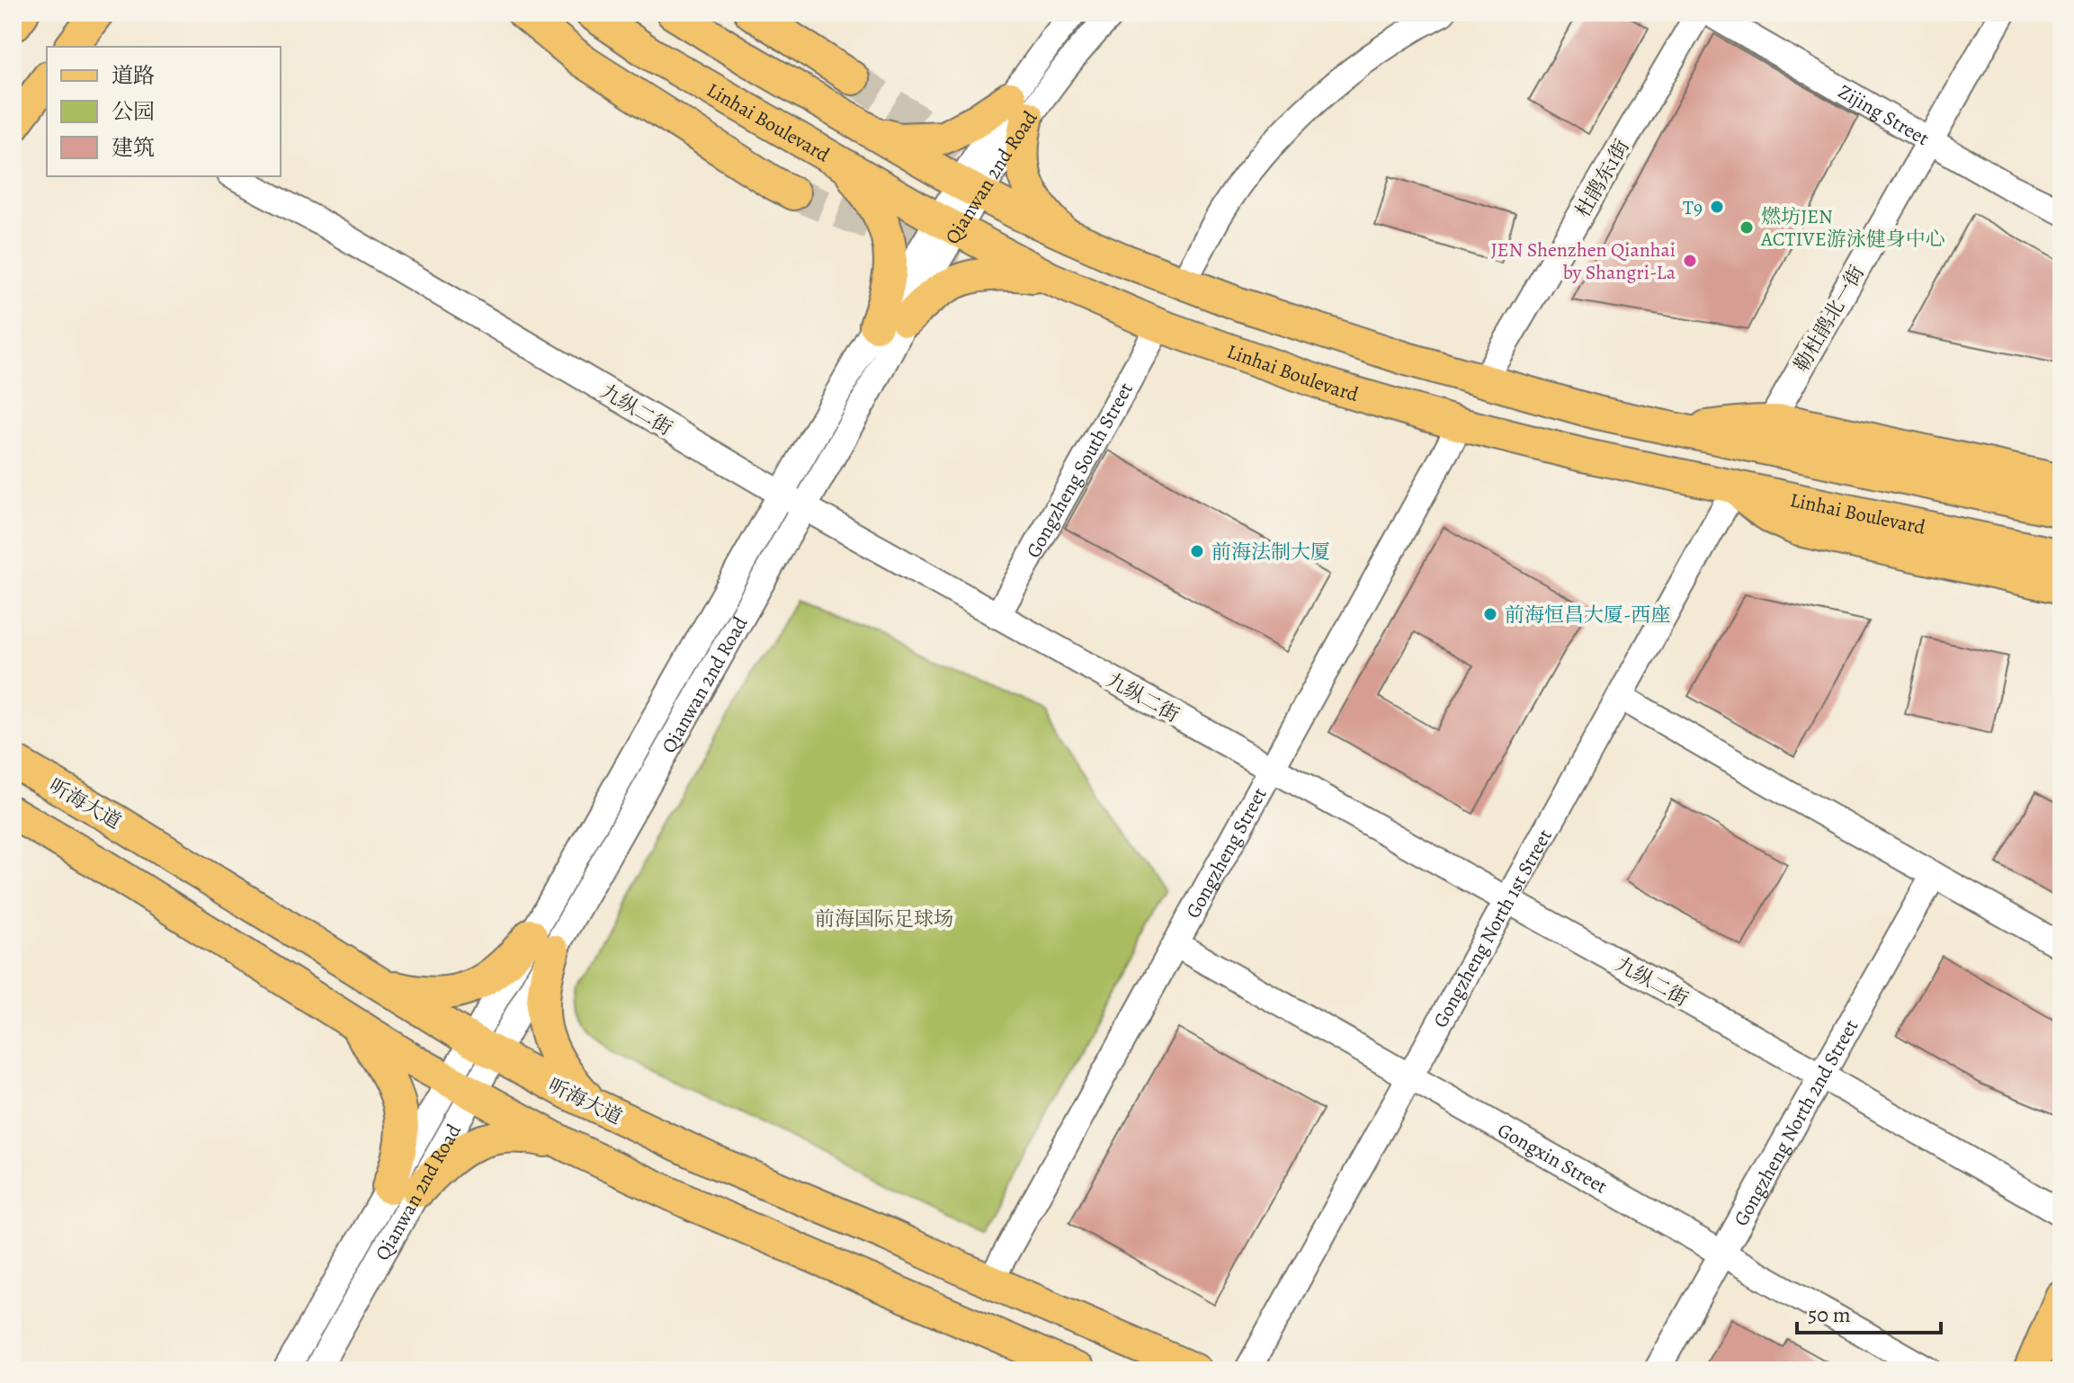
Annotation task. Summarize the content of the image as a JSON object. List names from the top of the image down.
{
  "streets": {
    "main road": ["Linhai Boulevard", "听海大道"],
    "street": [
      "Zijing Street",
      "Qianwan 2nd Road",
      "杜鹃东1街",
      "勒杜鹃北一街",
      "九纵二街",
      "Gongzheng South Street",
      "Gongzheng Street",
      "Gongzheng North 1st Street",
      "Gongzheng North 2nd Street",
      "Gongxin Street"
    ]
  },
  "crossings": [
    ["Zijing Street", "勒杜鹃北一街"],
    ["Linhai Boulevard", "Qianwan 2nd Road"],
    ["Linhai Boulevard", "Gongzheng South Street"],
    ["Linhai Boulevard", "Gongzheng Street"],
    ["Linhai Boulevard", "Gongzheng North 1st Street"],
    ["Qianwan 2nd Road", "九纵二街"],
    ["Qianwan 2nd Road", "听海大道"],
    ["九纵二街", "Gongzheng South Street"],
    ["九纵二街", "Gongzheng Street"],
    ["九纵二街", "Gongzheng North 1st Street"],
    ["九纵二街", "Gongzheng North 2nd Street"],
    ["听海大道", "Gongzheng Street"],
    ["Gongzheng Street", "Gongxin Street"],
    ["Gongzheng North 1st Street", "Gongxin Street"],
    ["Gongzheng North 2nd Street", "Gongxin Street"]
  ],
  "parks": ["前海国际足球场"],
  "places": [
    "T9",
    "燃坊JEN ACTIVE游泳健身中心",
    "JEN Shenzhen Qianhai by Shangri-La",
    "前海法制大厦",
    "前海恒昌大厦-西座"
  ],
  "legend": ["道路", "公园", "建筑"],
  "scale_bar": "50 m"
}
